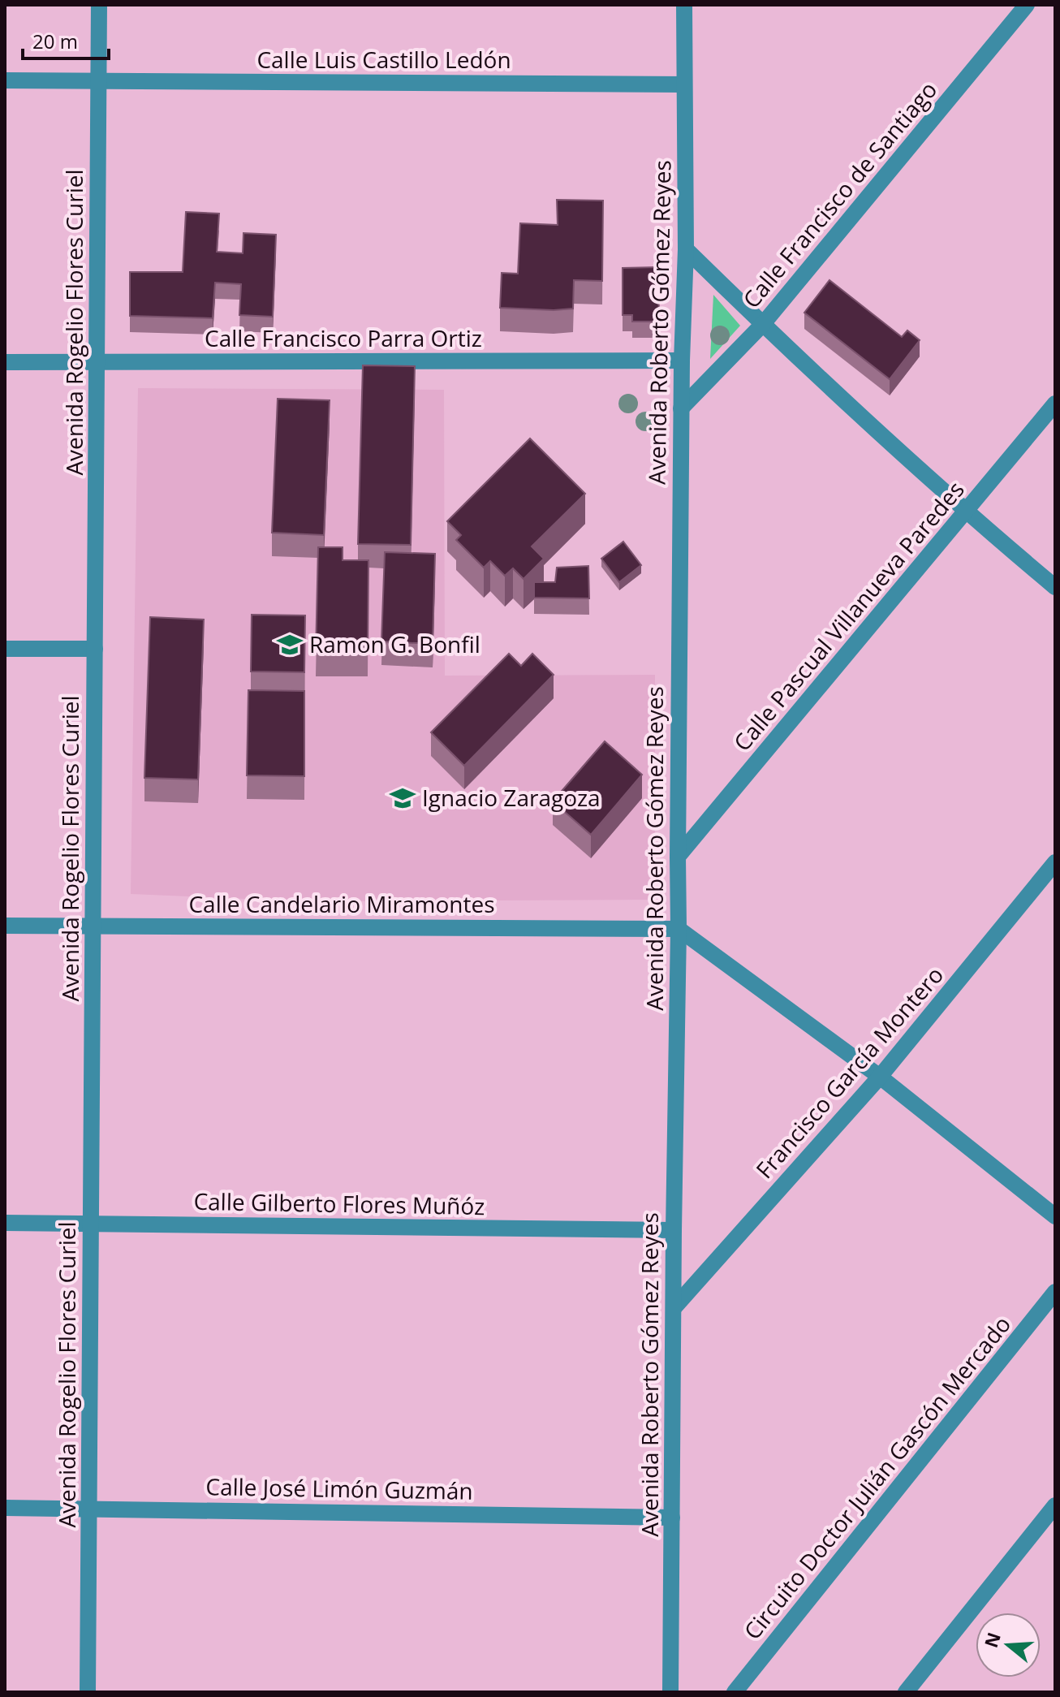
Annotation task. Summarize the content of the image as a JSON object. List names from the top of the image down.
{
  "streets": {
    "street": [
      "Calle Luis Castillo Ledón",
      "Calle Francisco de Santiago",
      "Avenida Rogelio Flores Curiel",
      "Avenida Roberto Gómez Reyes",
      "Calle Francisco Parra Ortiz",
      "Calle Pascual Villanueva Paredes",
      "Calle Candelario Miramontes",
      "Francisco García Montero",
      "Calle Gilberto Flores Muñóz",
      "Circuito Doctor Julián Gascón Mercado",
      "Calle José Limón Guzmán"
    ]
  },
  "crossings": [
    ["Calle Luis Castillo Ledón", "Avenida Rogelio Flores Curiel"],
    ["Calle Luis Castillo Ledón", "Avenida Roberto Gómez Reyes"],
    ["Calle Francisco de Santiago", "Avenida Roberto Gómez Reyes"],
    ["Avenida Rogelio Flores Curiel", "Calle Francisco Parra Ortiz"],
    ["Avenida Rogelio Flores Curiel", "Calle Candelario Miramontes"],
    ["Avenida Rogelio Flores Curiel", "Calle Gilberto Flores Muñóz"],
    ["Avenida Rogelio Flores Curiel", "Calle José Limón Guzmán"],
    ["Avenida Roberto Gómez Reyes", "Calle Francisco Parra Ortiz"],
    ["Avenida Roberto Gómez Reyes", "Calle Pascual Villanueva Paredes"],
    ["Avenida Roberto Gómez Reyes", "Calle Candelario Miramontes"],
    ["Avenida Roberto Gómez Reyes", "Francisco García Montero"],
    ["Avenida Roberto Gómez Reyes", "Calle Gilberto Flores Muñóz"],
    ["Avenida Roberto Gómez Reyes", "Calle José Limón Guzmán"]
  ],
  "places": {
    "school or university": ["Ramon G. Bonfil", "Ignacio Zaragoza"]
  },
  "scale_bar": "20 m",
  "north": "left"
}
